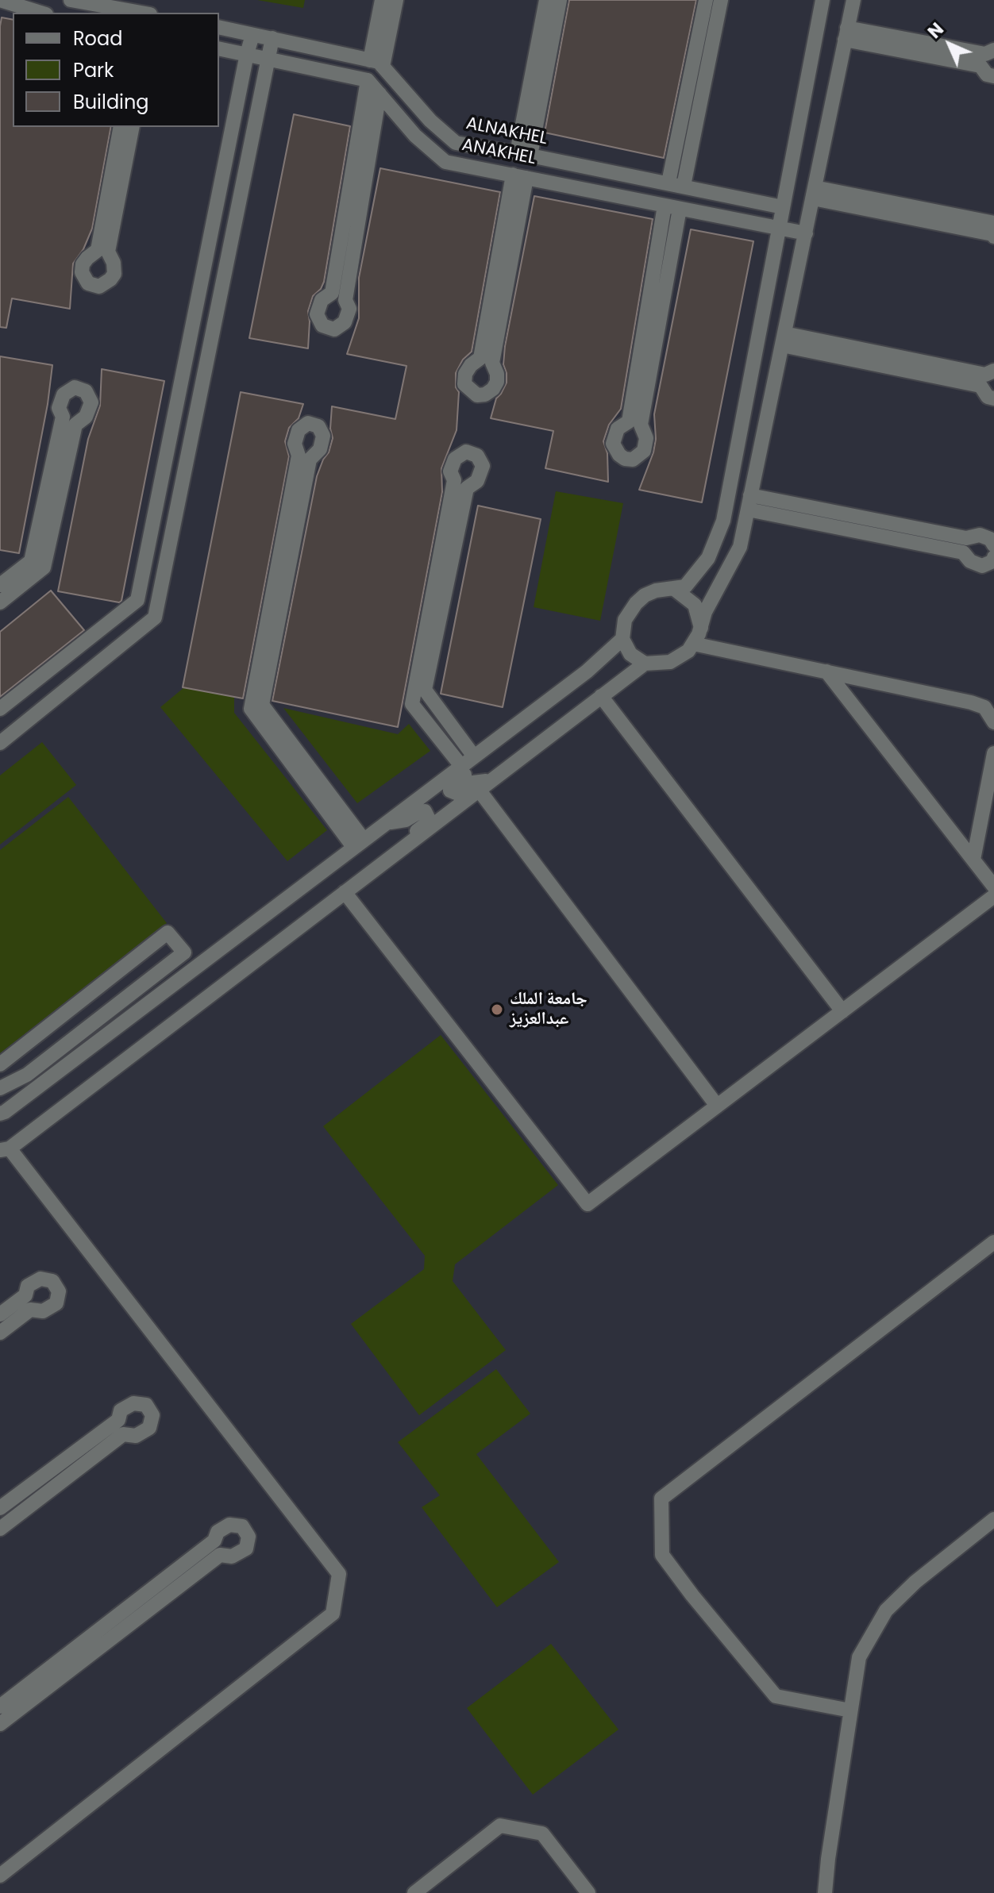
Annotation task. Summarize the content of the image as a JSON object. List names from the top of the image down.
{
  "streets": {
    "street": ["ALNAKHEL", "ANAKHEL"]
  },
  "places": ["جامعة الملك عبدالعزيز"],
  "legend": ["Road", "Park", "Building"],
  "north": "top left"
}
